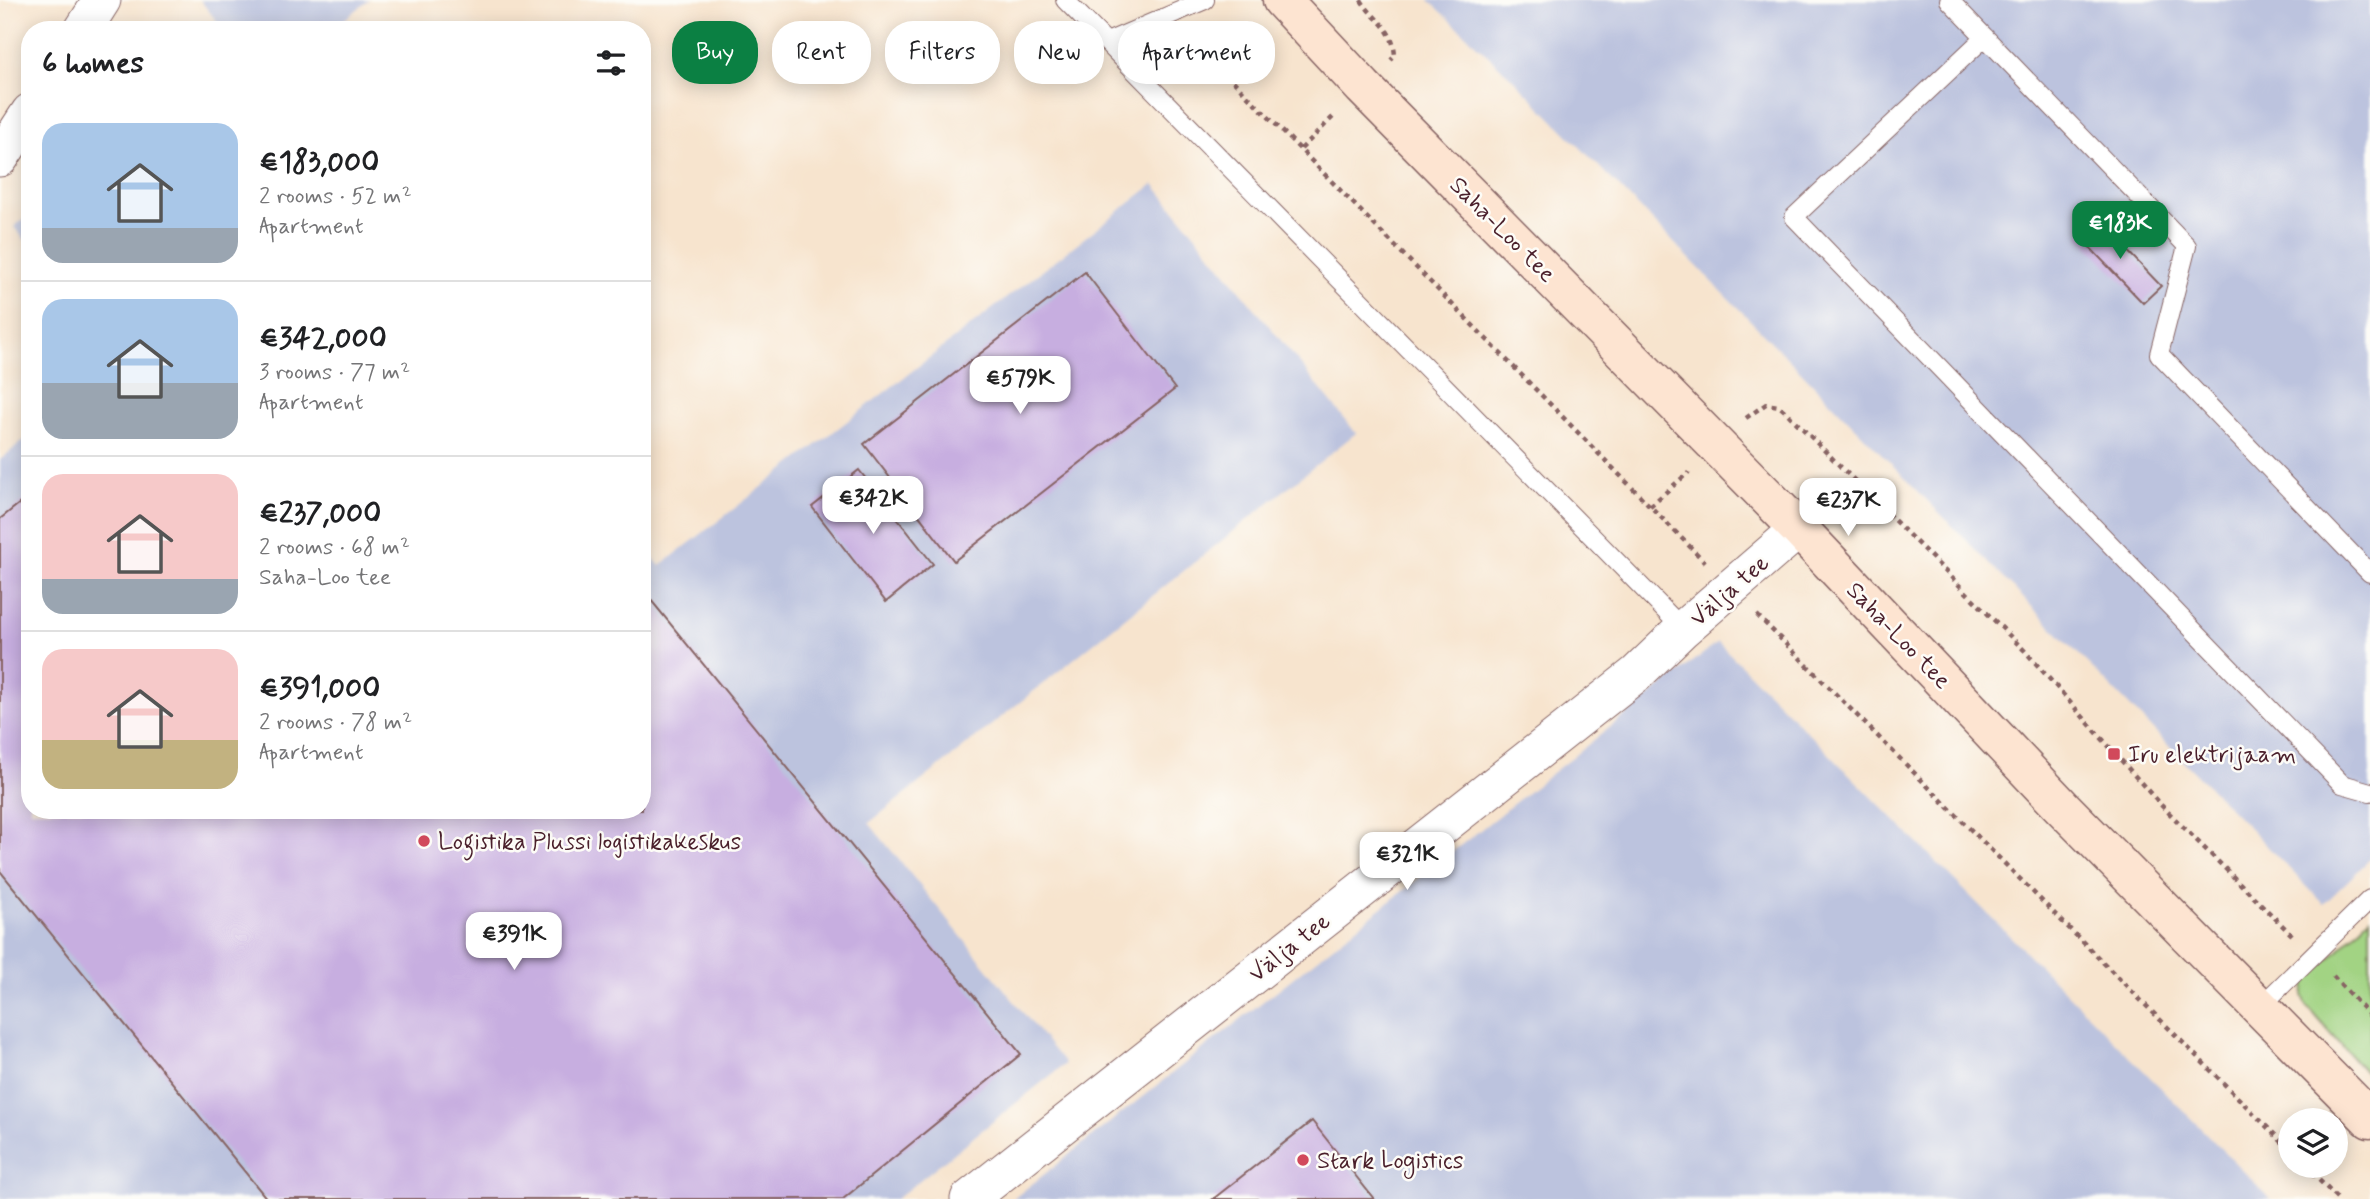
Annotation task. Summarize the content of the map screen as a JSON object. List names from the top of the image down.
{
  "streets": {
    "main road": ["Saha-Loo tee"],
    "street": ["Välja tee"]
  },
  "crossings": [
    ["Saha-Loo tee", "Välja tee"]
  ],
  "places": {
    "transit": ["Iru elektrijaam"],
    "other": ["Logistika Plussi logistikakeskus", "Stark Logistics"]
  },
  "page": {
    "chip": [
      "Buy",
      "Rent",
      "Filters",
      "New",
      "Apartment"
    ],
    "heading": "6 homes",
    "list": [
      {
        "name": "€183,000",
        "note": "2 rooms · 52 m² · Apartment"
      },
      {
        "name": "€342,000",
        "note": "3 rooms · 77 m² · Apartment"
      },
      {
        "name": "€237,000",
        "note": "2 rooms · 68 m² · Saha-Loo tee"
      },
      {
        "name": "€391,000",
        "note": "2 rooms · 78 m² · Apartment"
      }
    ],
    "price": [
      "€183K",
      "€579K",
      "€342K",
      "€237K",
      "€321K",
      "€391K"
    ]
  }
}
